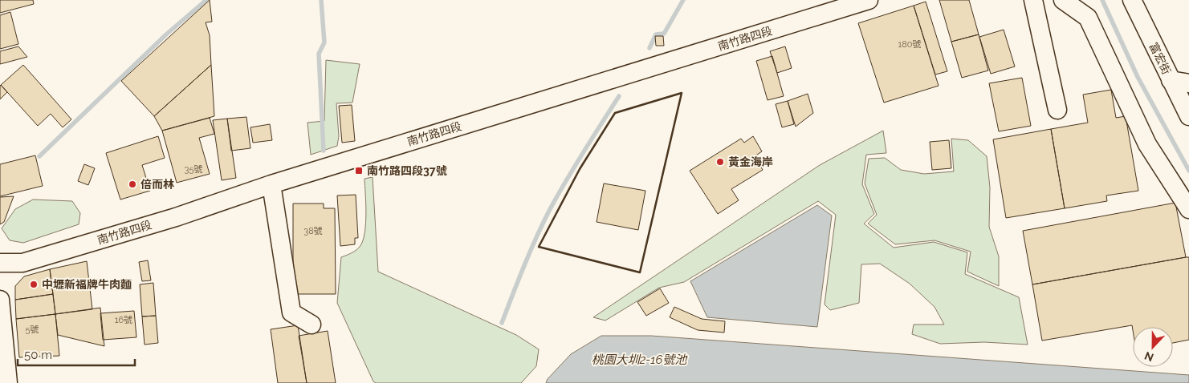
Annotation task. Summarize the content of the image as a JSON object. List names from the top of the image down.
{
  "streets": {
    "street": ["南竹路四段", "富宏街"]
  },
  "water": ["桃園大圳2-16號池"],
  "places": {
    "other": ["黃金海岸", "倍而林", "中壢新福牌牛肉麵"],
    "transit": ["南竹路四段37號"]
  },
  "house_numbers": [
    "180號",
    "35號",
    "38號",
    "16號",
    "5號"
  ],
  "scale_bar": "50 m",
  "north": "bottom"
}
